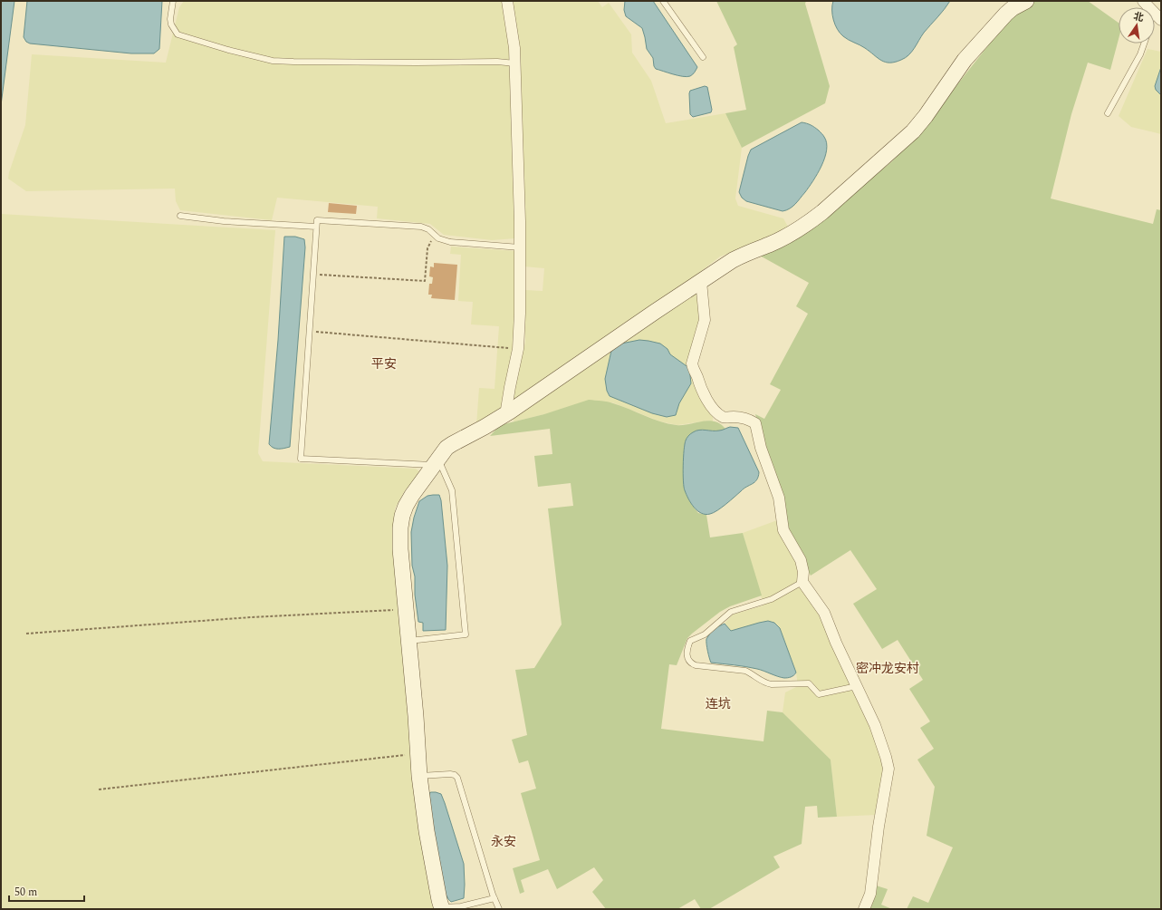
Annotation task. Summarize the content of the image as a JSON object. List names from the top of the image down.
{
  "districts": [
    "平安",
    "密冲龙安村",
    "连坑",
    "永安"
  ],
  "scale_bar": "50 m",
  "north": "top"
}
